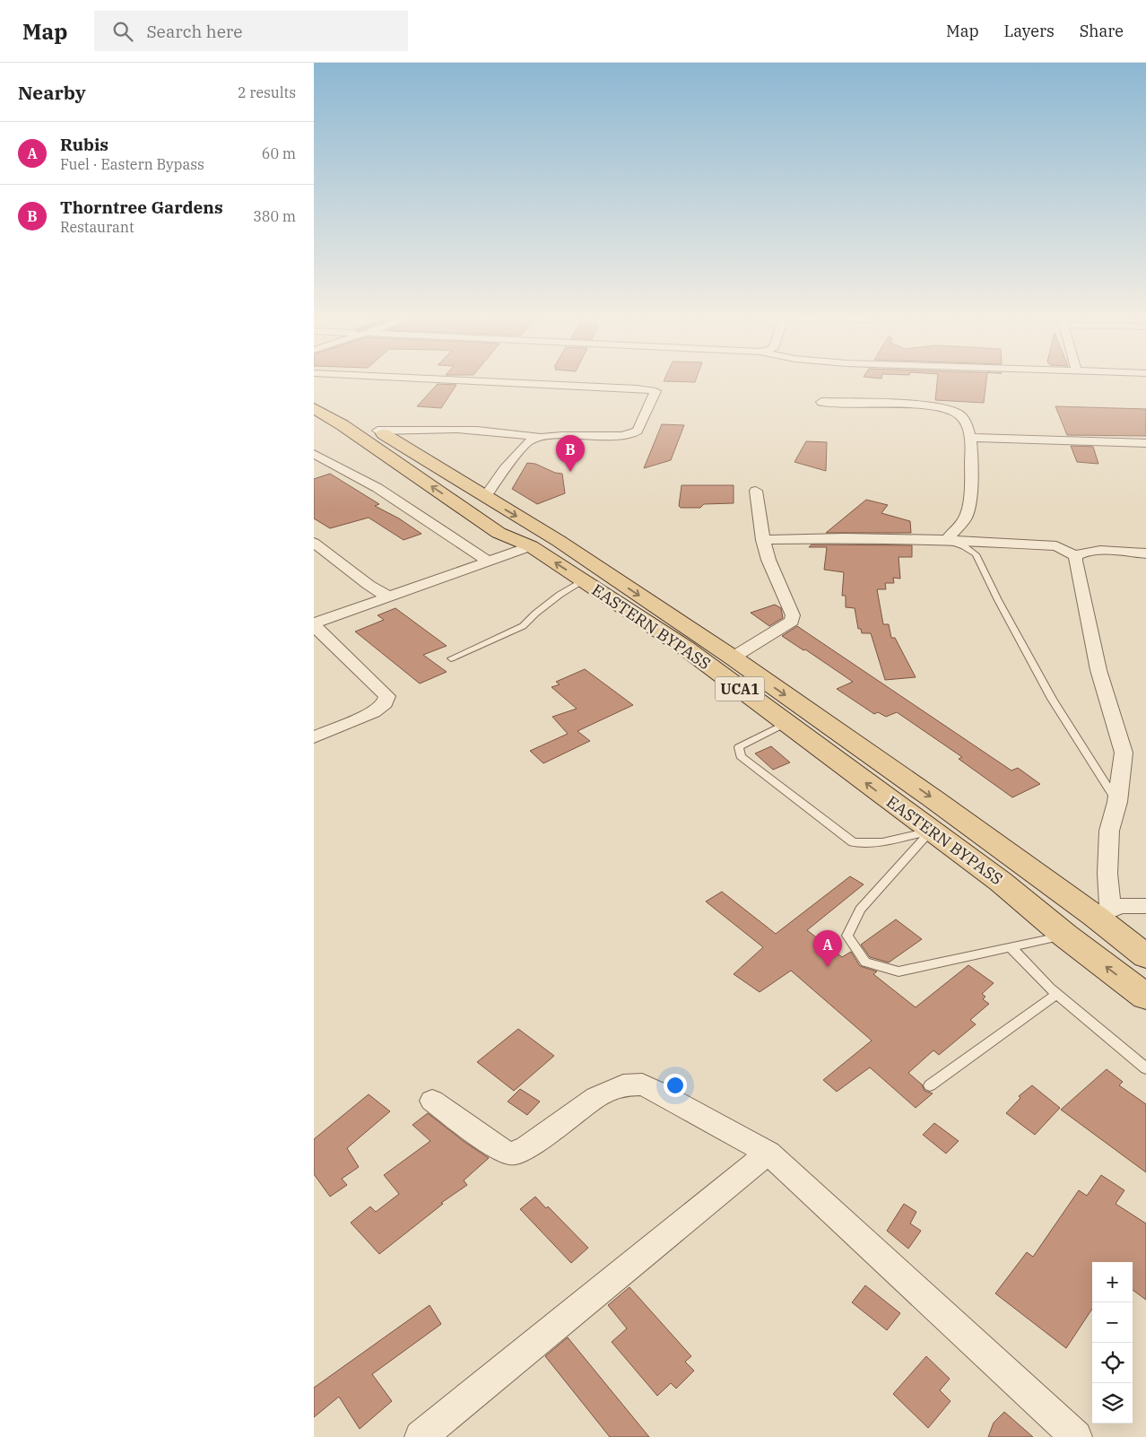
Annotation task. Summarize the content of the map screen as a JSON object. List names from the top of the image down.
{
  "streets": {
    "main road": ["EASTERN BYPASS", "UCA1"]
  },
  "page": {
    "header": "Map",
    "search": "Search here",
    "nav": ["Map", "Layers", "Share"],
    "heading": ["Nearby", "2 results"],
    "list": [
      {
        "mark": "A",
        "name": "Rubis",
        "note": "Fuel · Eastern Bypass",
        "value": "60 m"
      },
      {
        "mark": "B",
        "name": "Thorntree Gardens",
        "note": "Restaurant",
        "value": "380 m"
      }
    ],
    "pins": ["B", "A"],
    "map_buttons": ["+", "−"]
  }
}
